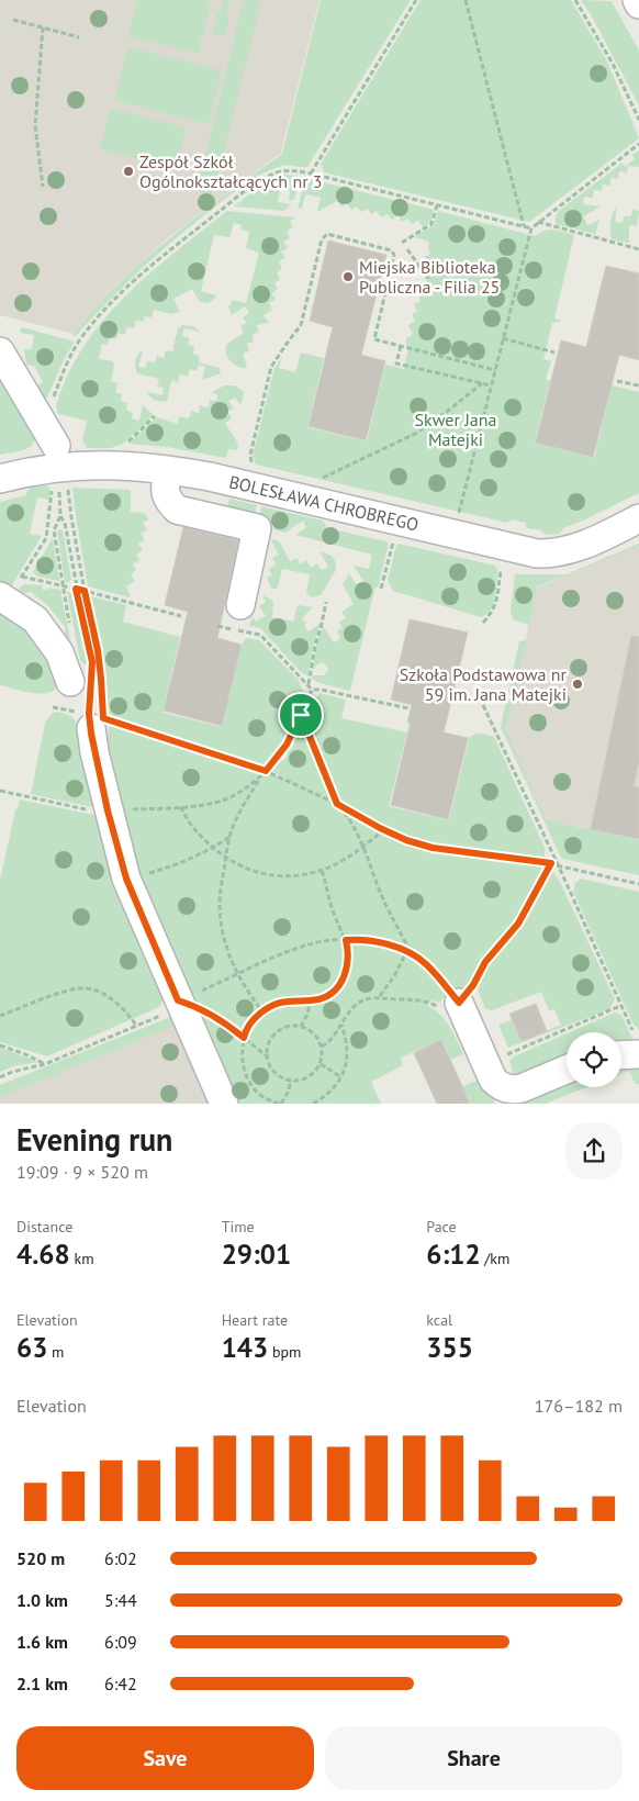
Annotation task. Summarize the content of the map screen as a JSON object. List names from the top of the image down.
{
  "streets": {
    "street": ["BOLESŁAWA CHROBREGO"]
  },
  "parks": ["Skwer Jana Matejki"],
  "places": ["Zespół Szkół Ogólnokształcących nr 3", "Miejska Biblioteka Publiczna - Filia 25", "Szkoła Podstawowa nr 59 im. Jana Matejki"],
  "page": {
    "heading": ["Evening run", "19:09 · 9 × 520 m"],
    "stats": [
      ["Distance", "4.68 km"],
      ["Time", "29:01"],
      ["Pace", "6:12 /km"],
      ["Elevation", "63 m"],
      ["Heart rate", "143 bpm"],
      ["kcal", "355"]
    ],
    "chart": ["Elevation", "176–182 m"],
    "list": [
      {
        "name": "520 m",
        "note": "6:02"
      },
      {
        "name": "1.0 km",
        "note": "5:44"
      },
      {
        "name": "1.6 km",
        "note": "6:09"
      },
      {
        "name": "2.1 km",
        "note": "6:42"
      }
    ],
    "buttons": ["Save", "Share"]
  }
}
